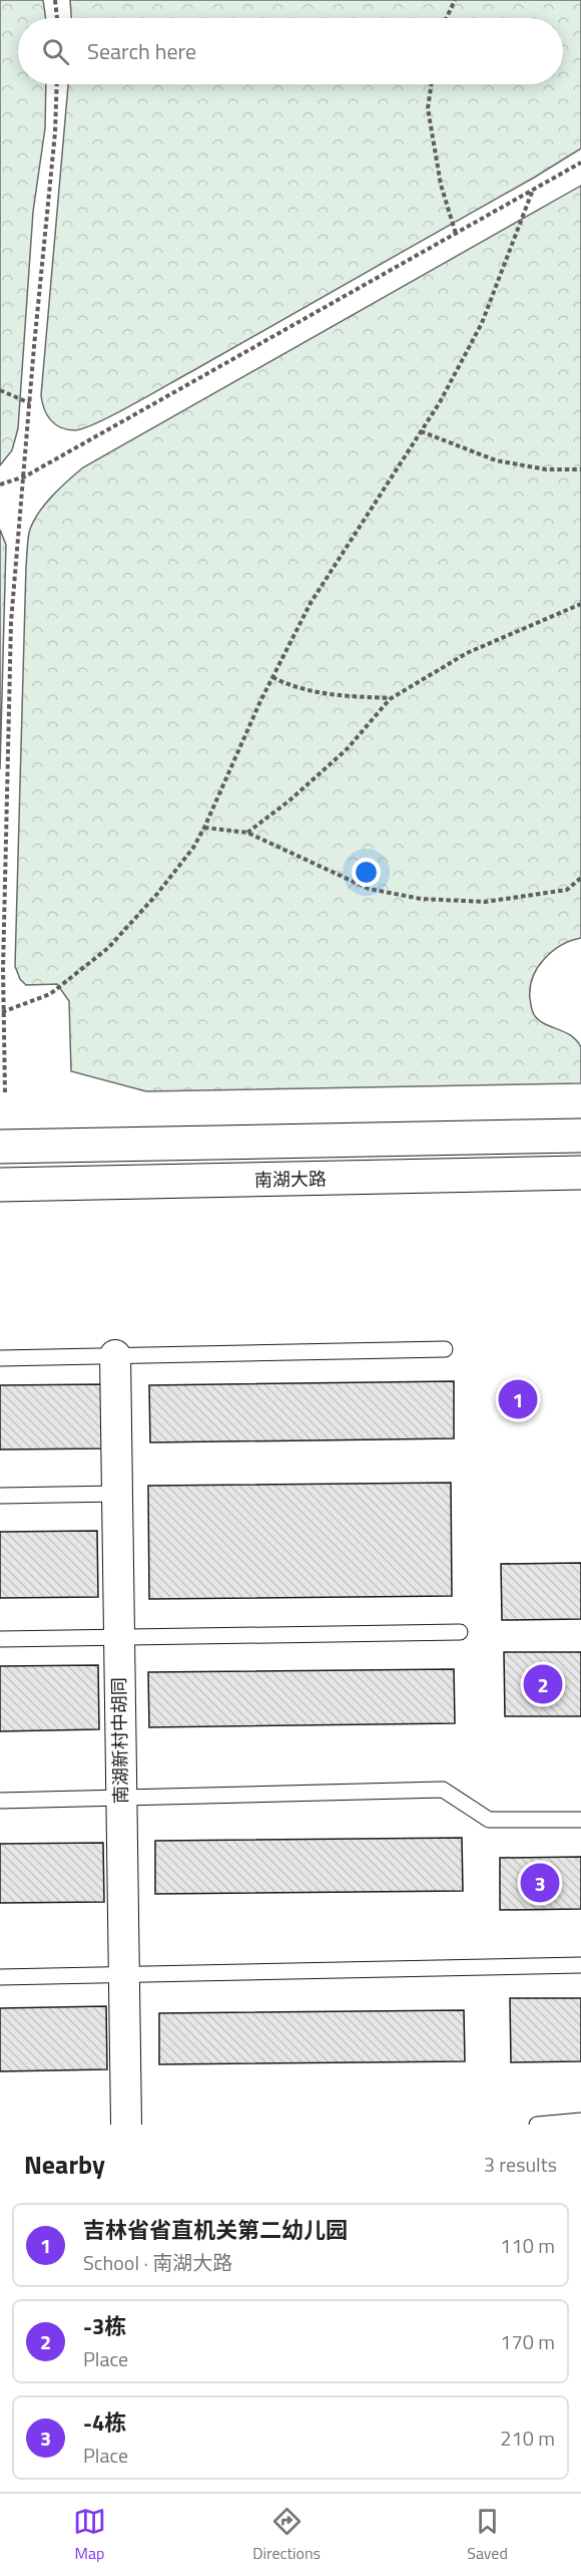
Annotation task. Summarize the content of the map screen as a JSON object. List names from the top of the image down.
{
  "streets": {
    "main road": ["南湖大路"],
    "street": ["南湖新村中胡同"]
  },
  "page": {
    "search": "Search here",
    "pins": ["1", "2", "3"],
    "heading": ["Nearby", "3 results"],
    "list": [
      {
        "mark": "1",
        "name": "吉林省省直机关第二幼儿园",
        "note": "School · 南湖大路",
        "value": "110 m"
      },
      {
        "mark": "2",
        "name": "-3栋",
        "note": "Place",
        "value": "170 m"
      },
      {
        "mark": "3",
        "name": "-4栋",
        "note": "Place",
        "value": "210 m"
      }
    ],
    "nav": ["Map", "Directions", "Saved"]
  }
}
